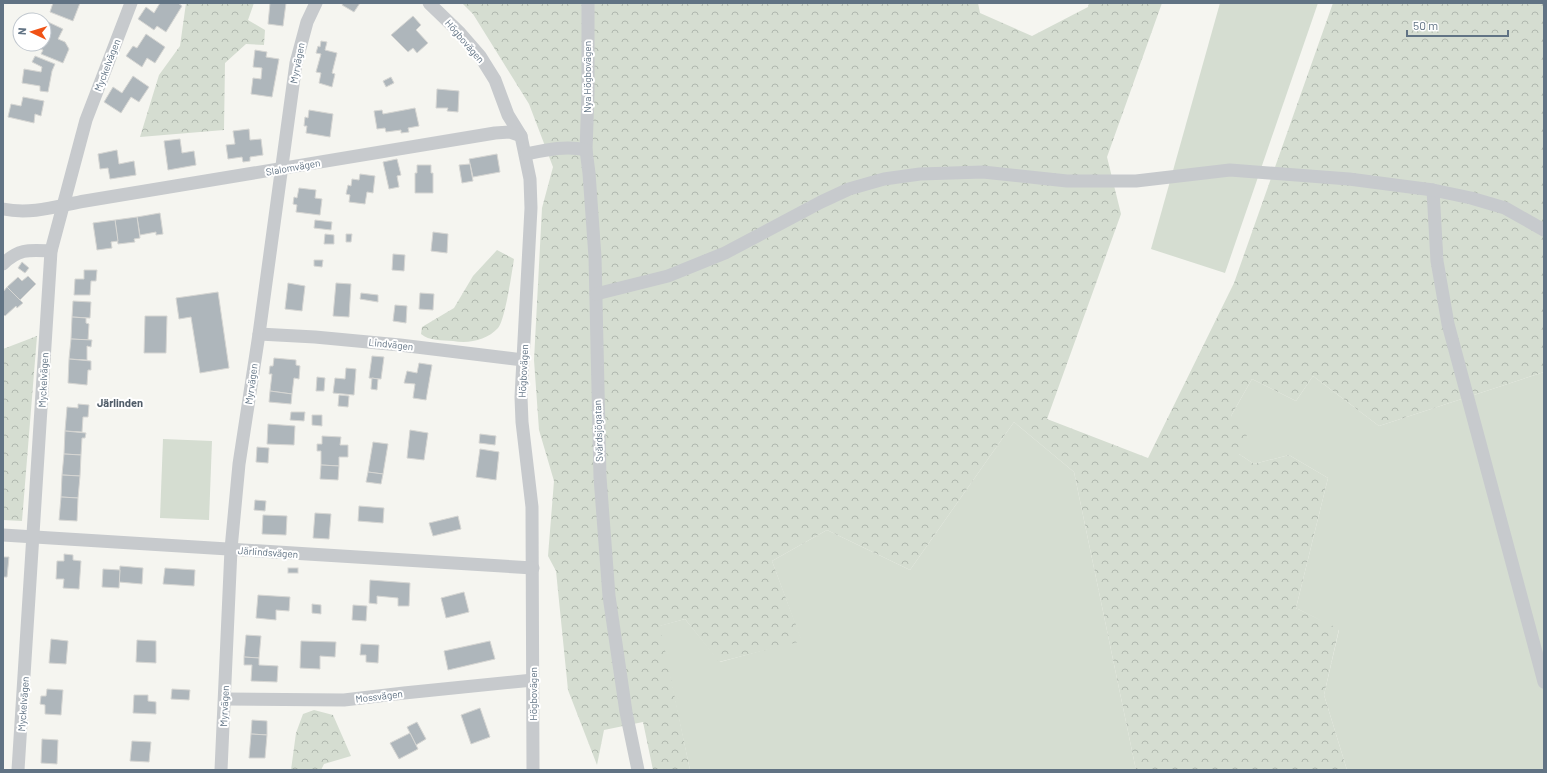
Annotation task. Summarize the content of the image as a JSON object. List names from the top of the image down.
{
  "streets": {
    "street": [
      "Högbovägen",
      "Myrvägen",
      "Myckelvägen",
      "Nya Högbovägen",
      "Slalomvägen",
      "Lindvägen",
      "Svärdsjögatan",
      "Järlindsvägen",
      "Mossvägen"
    ]
  },
  "crossings": [
    ["Högbovägen", "Slalomvägen"],
    ["Högbovägen", "Lindvägen"],
    ["Högbovägen", "Järlindsvägen"],
    ["Högbovägen", "Mossvägen"],
    ["Myrvägen", "Slalomvägen"],
    ["Myrvägen", "Lindvägen"],
    ["Myrvägen", "Järlindsvägen"],
    ["Myrvägen", "Mossvägen"],
    ["Myckelvägen", "Slalomvägen"],
    ["Myckelvägen", "Järlindsvägen"],
    ["Nya Högbovägen", "Svärdsjögatan"]
  ],
  "districts": ["Järlinden"],
  "scale_bar": "50 m",
  "north": "left"
}
